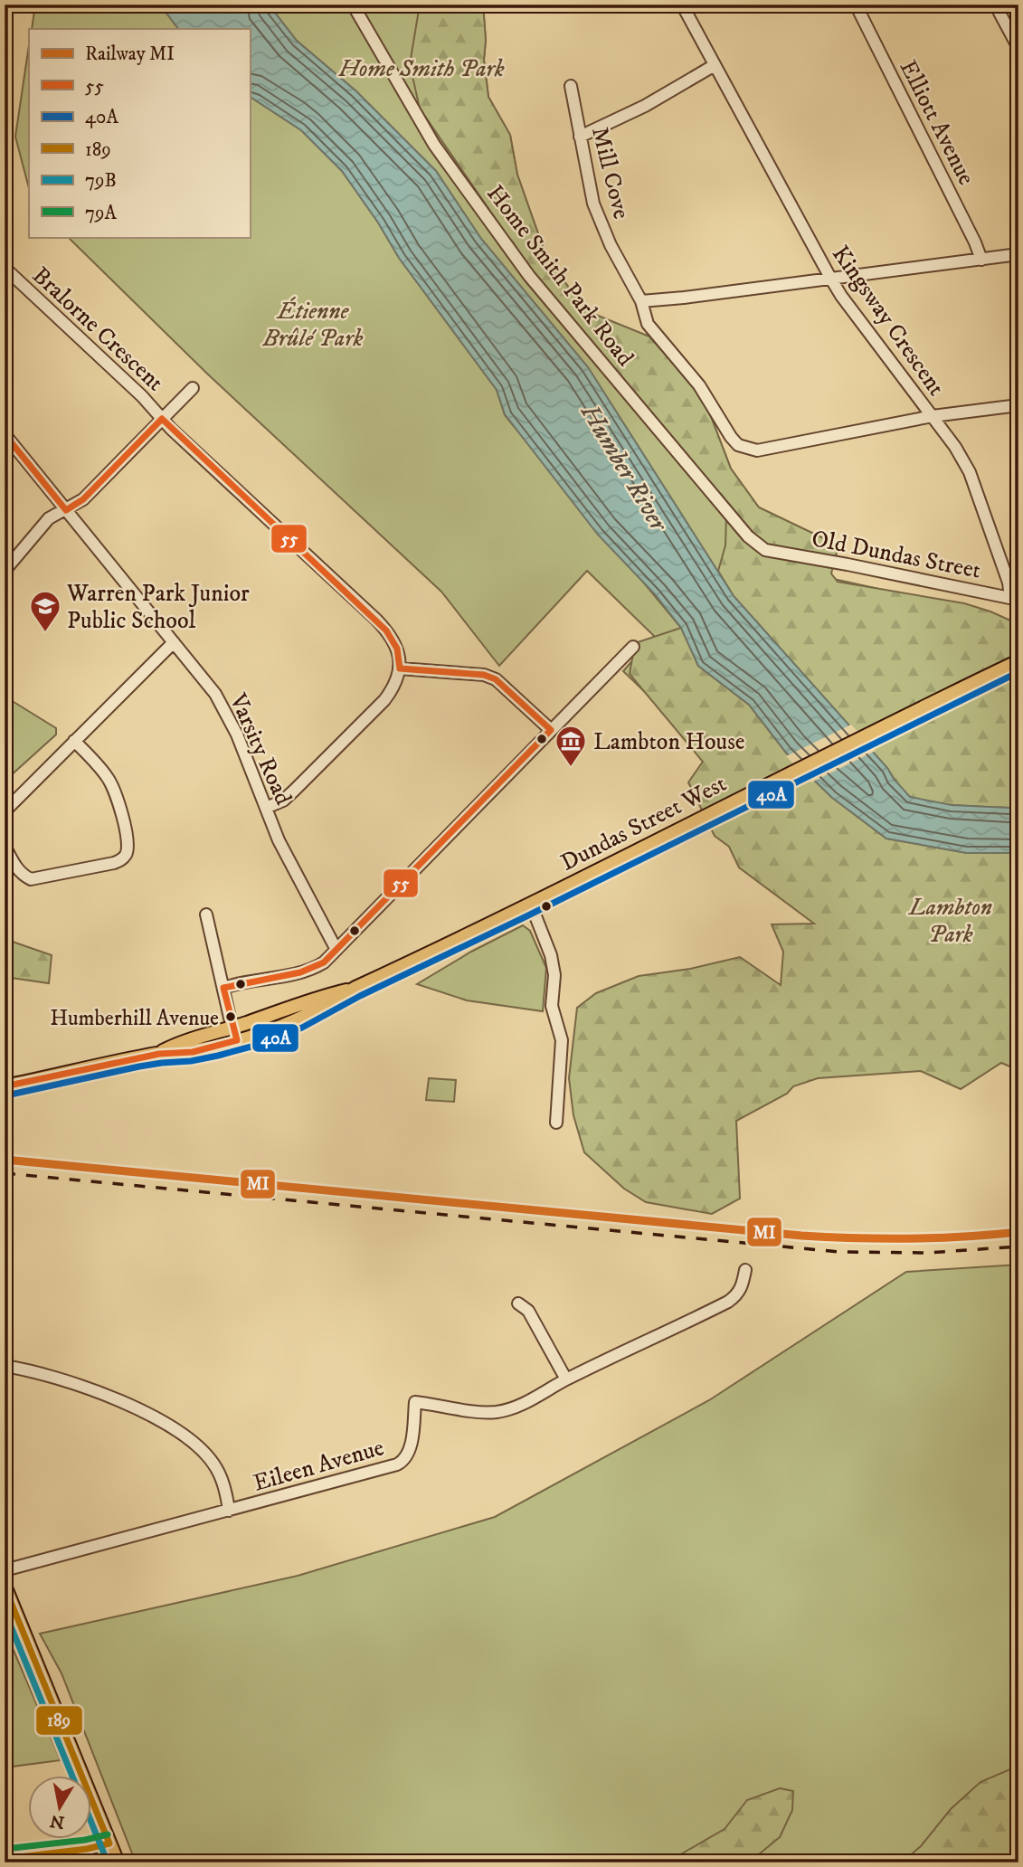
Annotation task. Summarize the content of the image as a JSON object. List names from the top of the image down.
{
  "streets": {
    "main road": ["Dundas Street West"],
    "street": [
      "Elliott Avenue",
      "Mill Cove",
      "Home Smith Park Road",
      "Kingsway Crescent",
      "Bralorne Crescent",
      "Old Dundas Street",
      "Varsity Road",
      "Eileen Avenue"
    ]
  },
  "crossings": [
    ["Mill Cove", "Kingsway Crescent"],
    ["Home Smith Park Road", "Old Dundas Street"],
    ["Kingsway Crescent", "Old Dundas Street"]
  ],
  "water": ["Humber River"],
  "parks": ["Home Smith Park", "Étienne Brûlé Park", "Lambton Park"],
  "places": {
    "school or university": ["Warren Park Junior Public School"],
    "museum": ["Lambton House"],
    "other": ["Humberhill Avenue"]
  },
  "lines": [
    "transit line 55",
    "transit line 40A",
    "rail line MI",
    "transit line 189",
    "transit line 79B",
    "transit line 79A"
  ],
  "legend": [
    "Railway MI",
    "55",
    "40A",
    "189",
    "79B",
    "79A"
  ],
  "north": "bottom"
}
